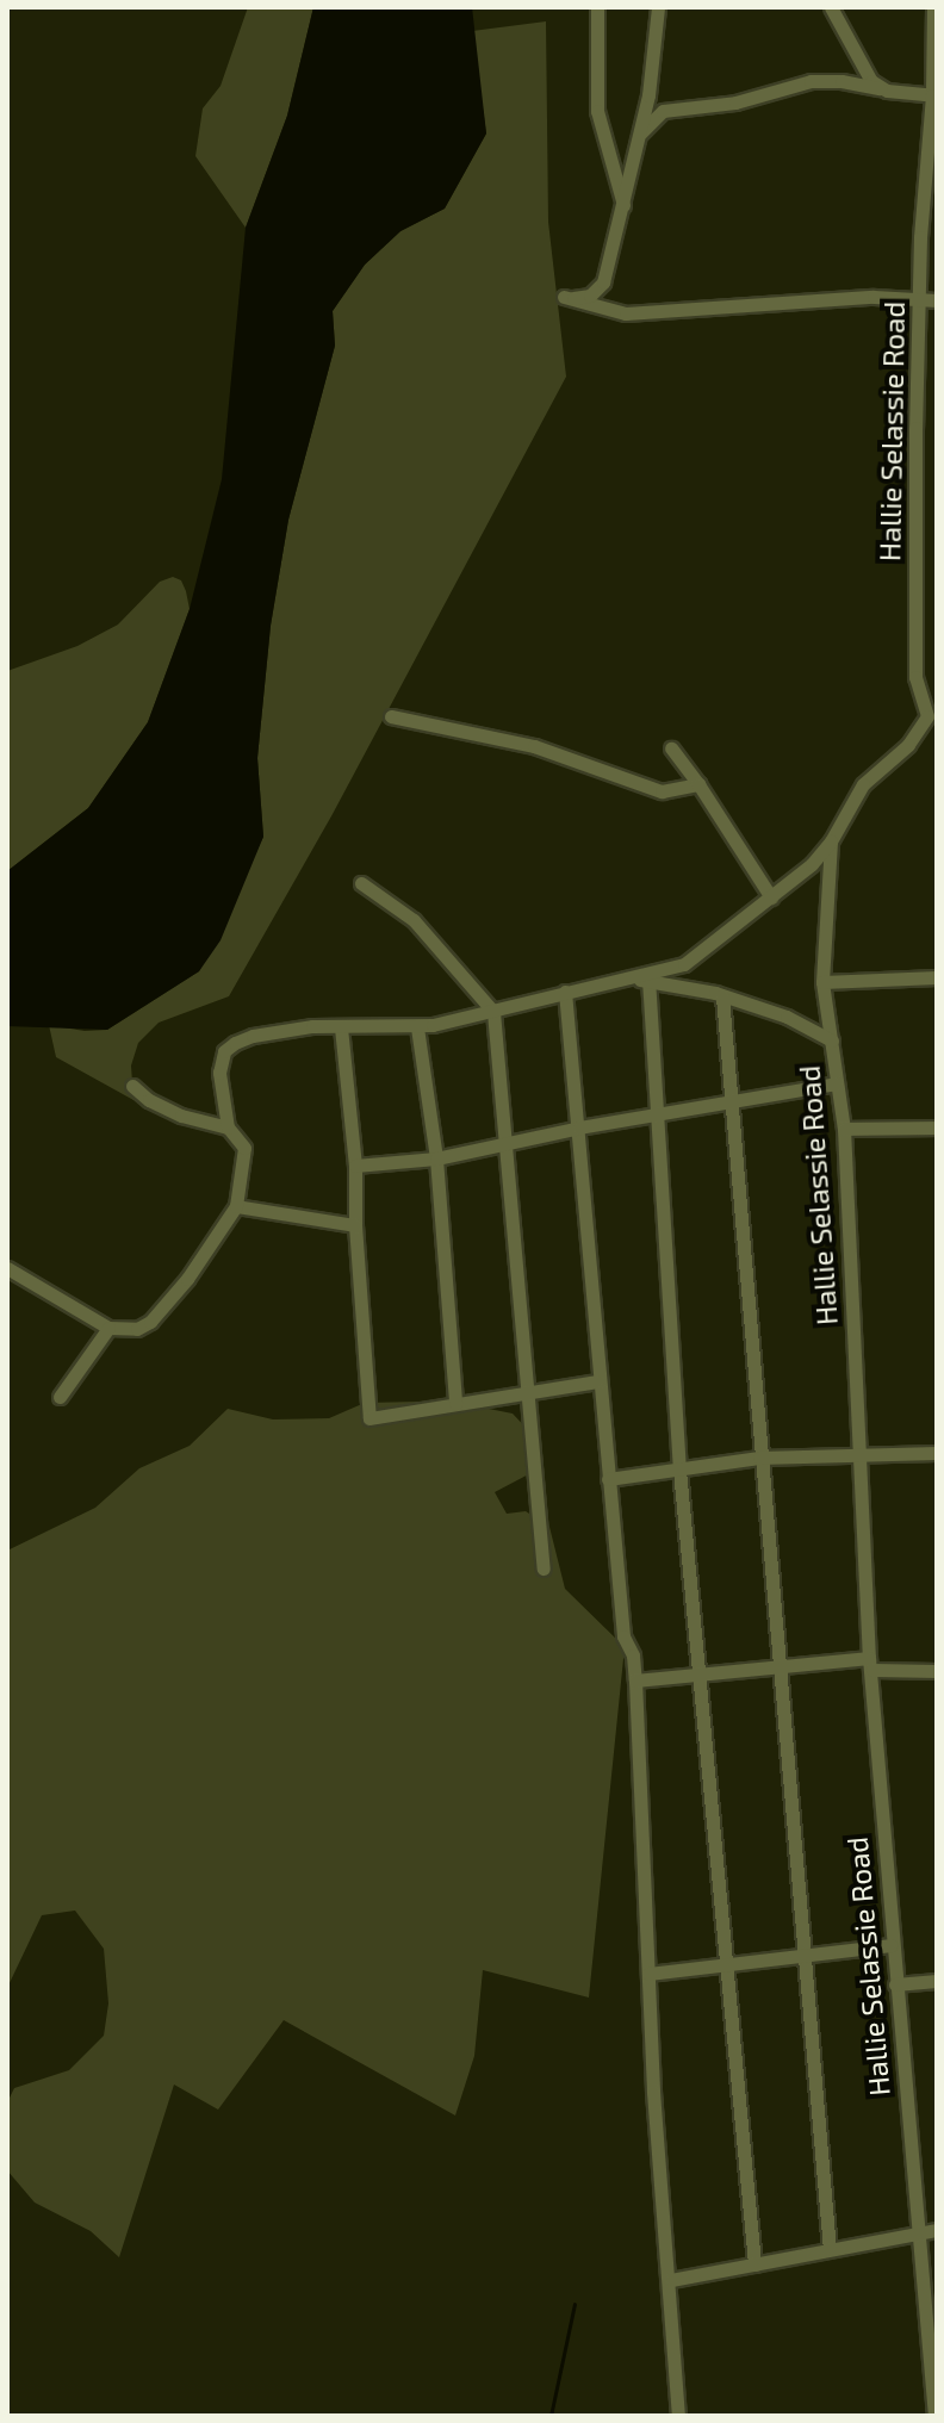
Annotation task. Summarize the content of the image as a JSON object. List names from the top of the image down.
{
  "streets": {
    "street": ["Hallie Selassie Road"]
  }
}
